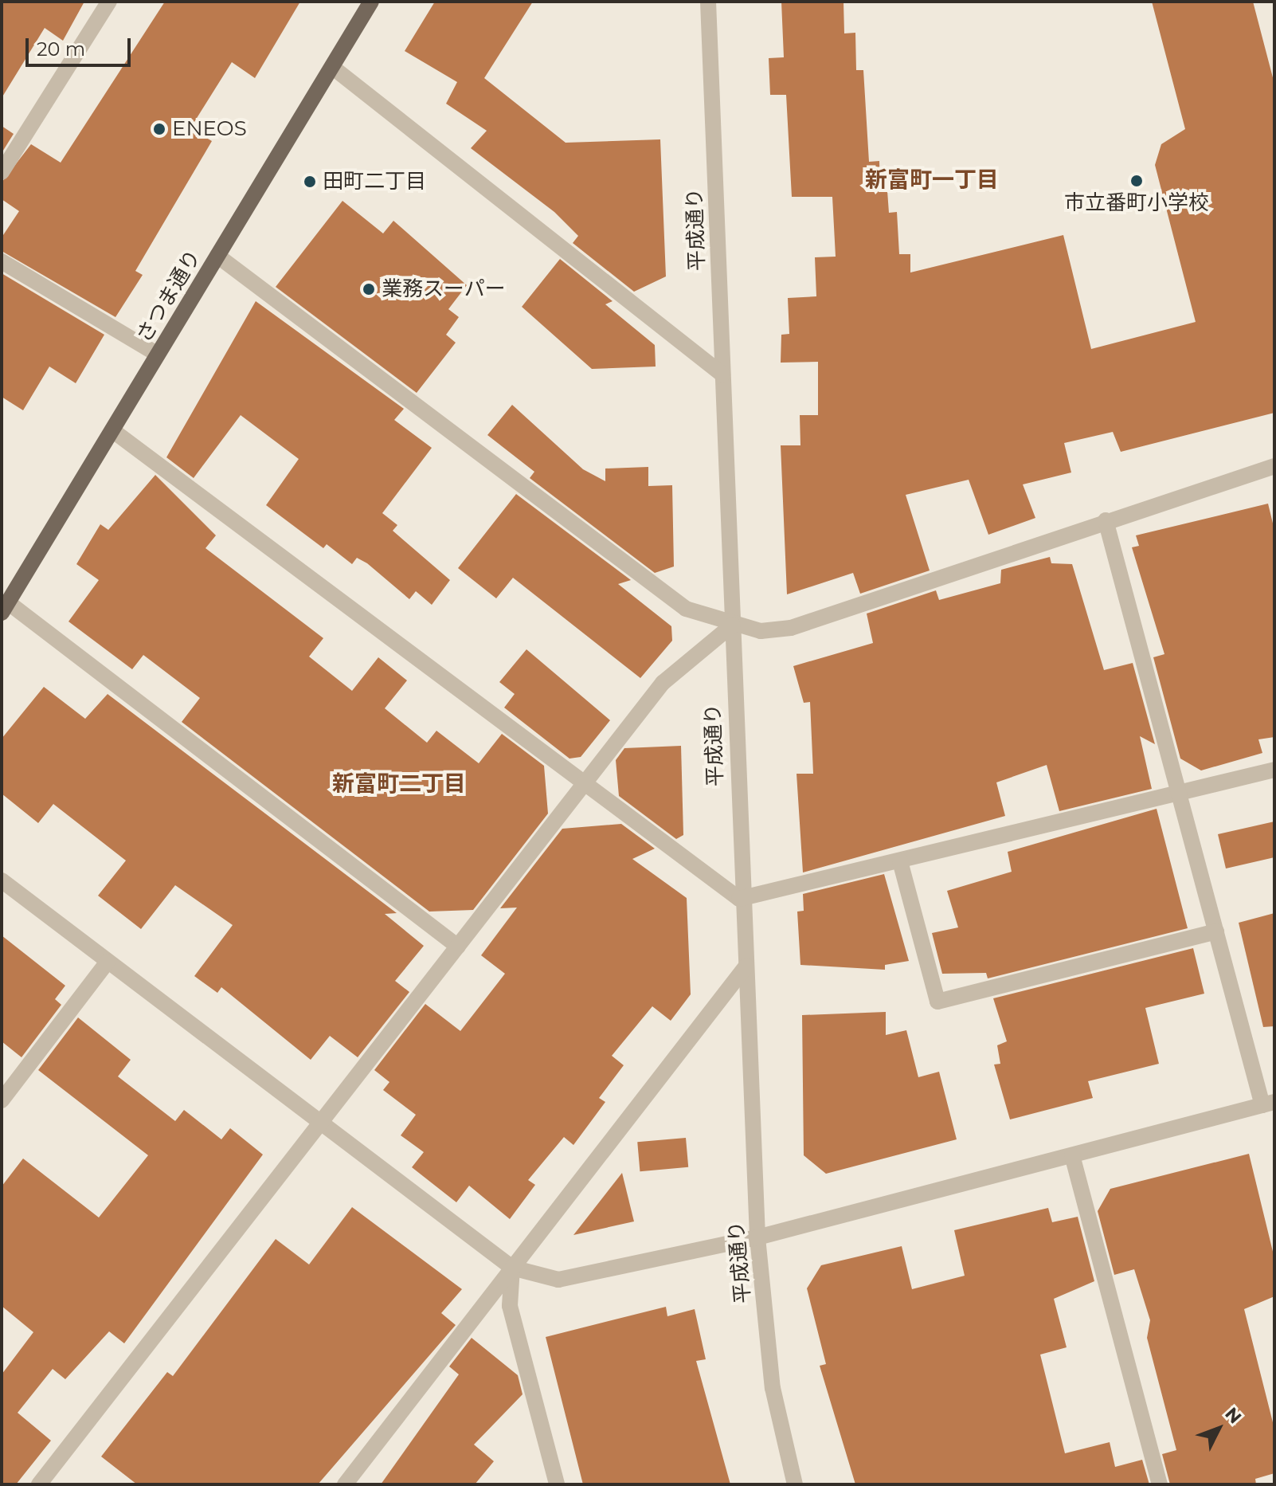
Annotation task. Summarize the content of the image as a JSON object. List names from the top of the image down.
{
  "streets": {
    "main road": ["さつま通り"],
    "street": ["平成通り"]
  },
  "districts": ["新富町一丁目", "新富町二丁目"],
  "places": [
    "ENEOS",
    "市立番町小学校",
    "田町二丁目",
    "業務スーパー"
  ],
  "scale_bar": "20 m",
  "north": "top right"
}
